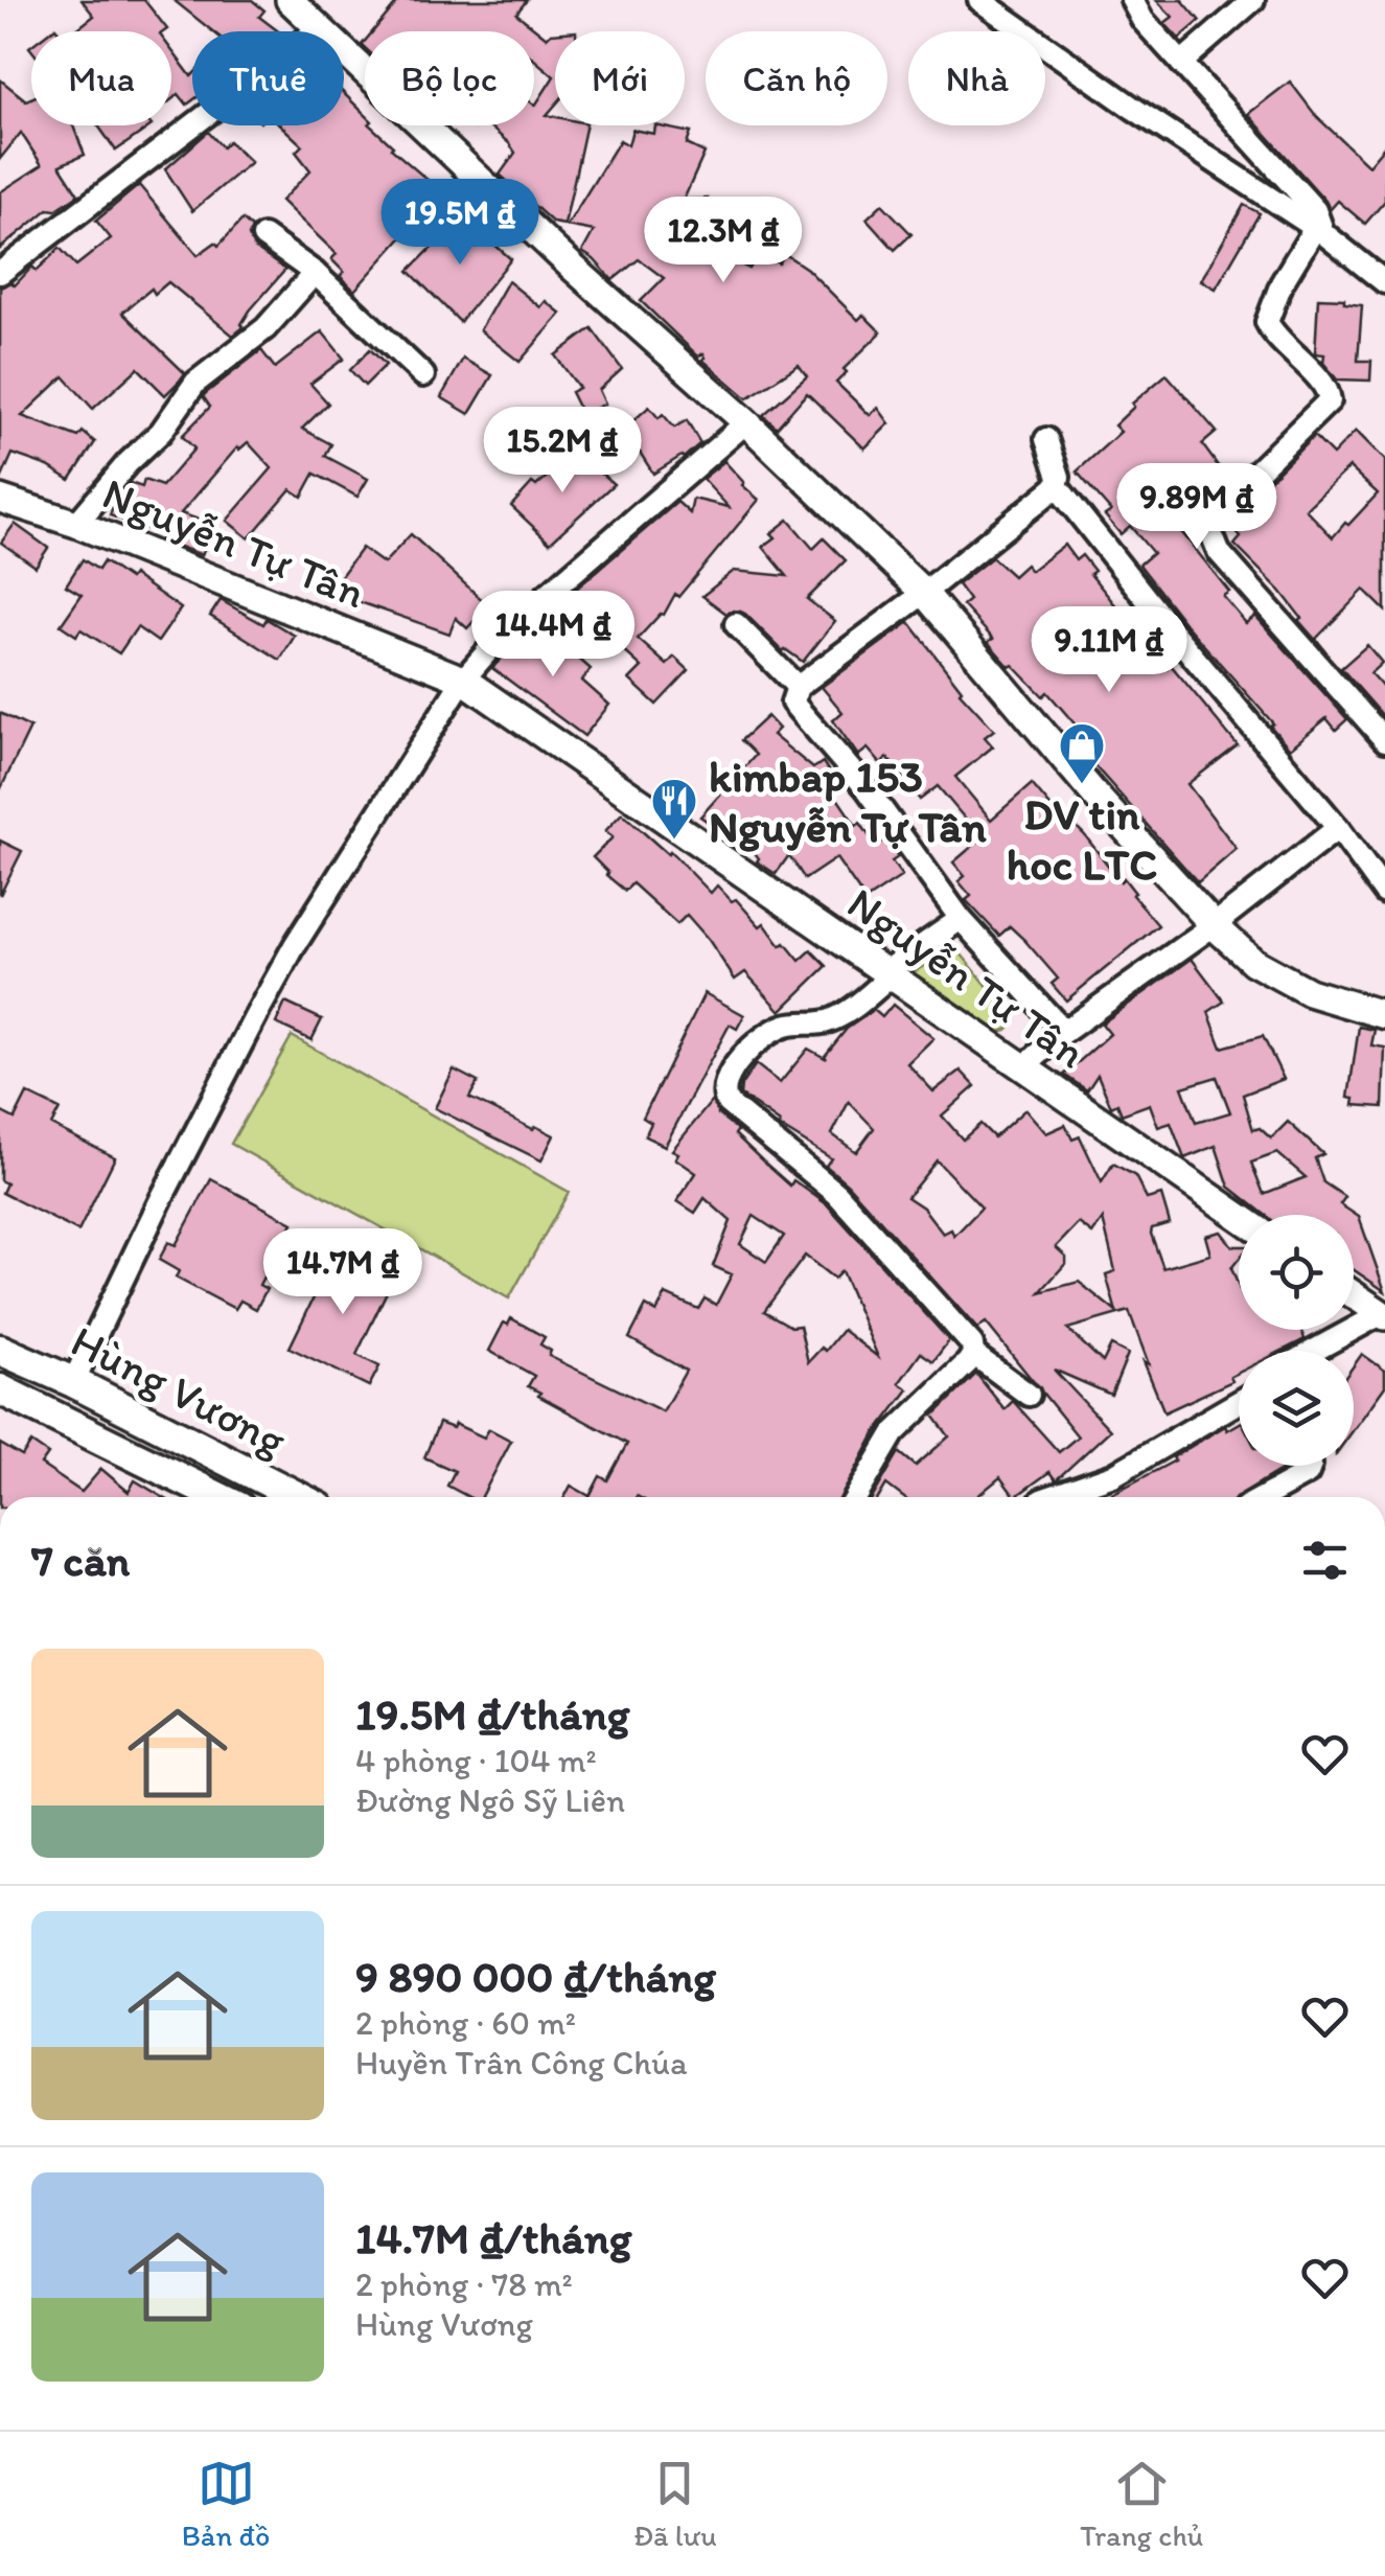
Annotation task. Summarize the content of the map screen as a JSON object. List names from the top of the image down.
{
  "streets": {
    "main road": ["Hùng Vương"],
    "street": ["Nguyễn Tự Tân"]
  },
  "places": {
    "shop": ["DV tin hoc LTC"],
    "restaurant": ["kimbap 153 Nguyễn Tự Tân"]
  },
  "page": {
    "chip": [
      "Mua",
      "Thuê",
      "Bộ lọc",
      "Mới",
      "Căn hộ",
      "Nhà"
    ],
    "price": [
      "19.5M ₫",
      "12.3M ₫",
      "15.2M ₫",
      "9.89M ₫",
      "14.4M ₫",
      "9.11M ₫",
      "14.7M ₫"
    ],
    "heading": "7 căn",
    "list": [
      {
        "name": "19.5M ₫/tháng",
        "note": "4 phòng · 104 m² · Đường Ngô Sỹ Liên"
      },
      {
        "name": "9 890 000 ₫/tháng",
        "note": "2 phòng · 60 m² · Huyền Trân Công Chúa"
      },
      {
        "name": "14.7M ₫/tháng",
        "note": "2 phòng · 78 m² · Hùng Vương"
      }
    ],
    "tabs": ["Bản đồ", "Đã lưu", "Trang chủ"]
  }
}
